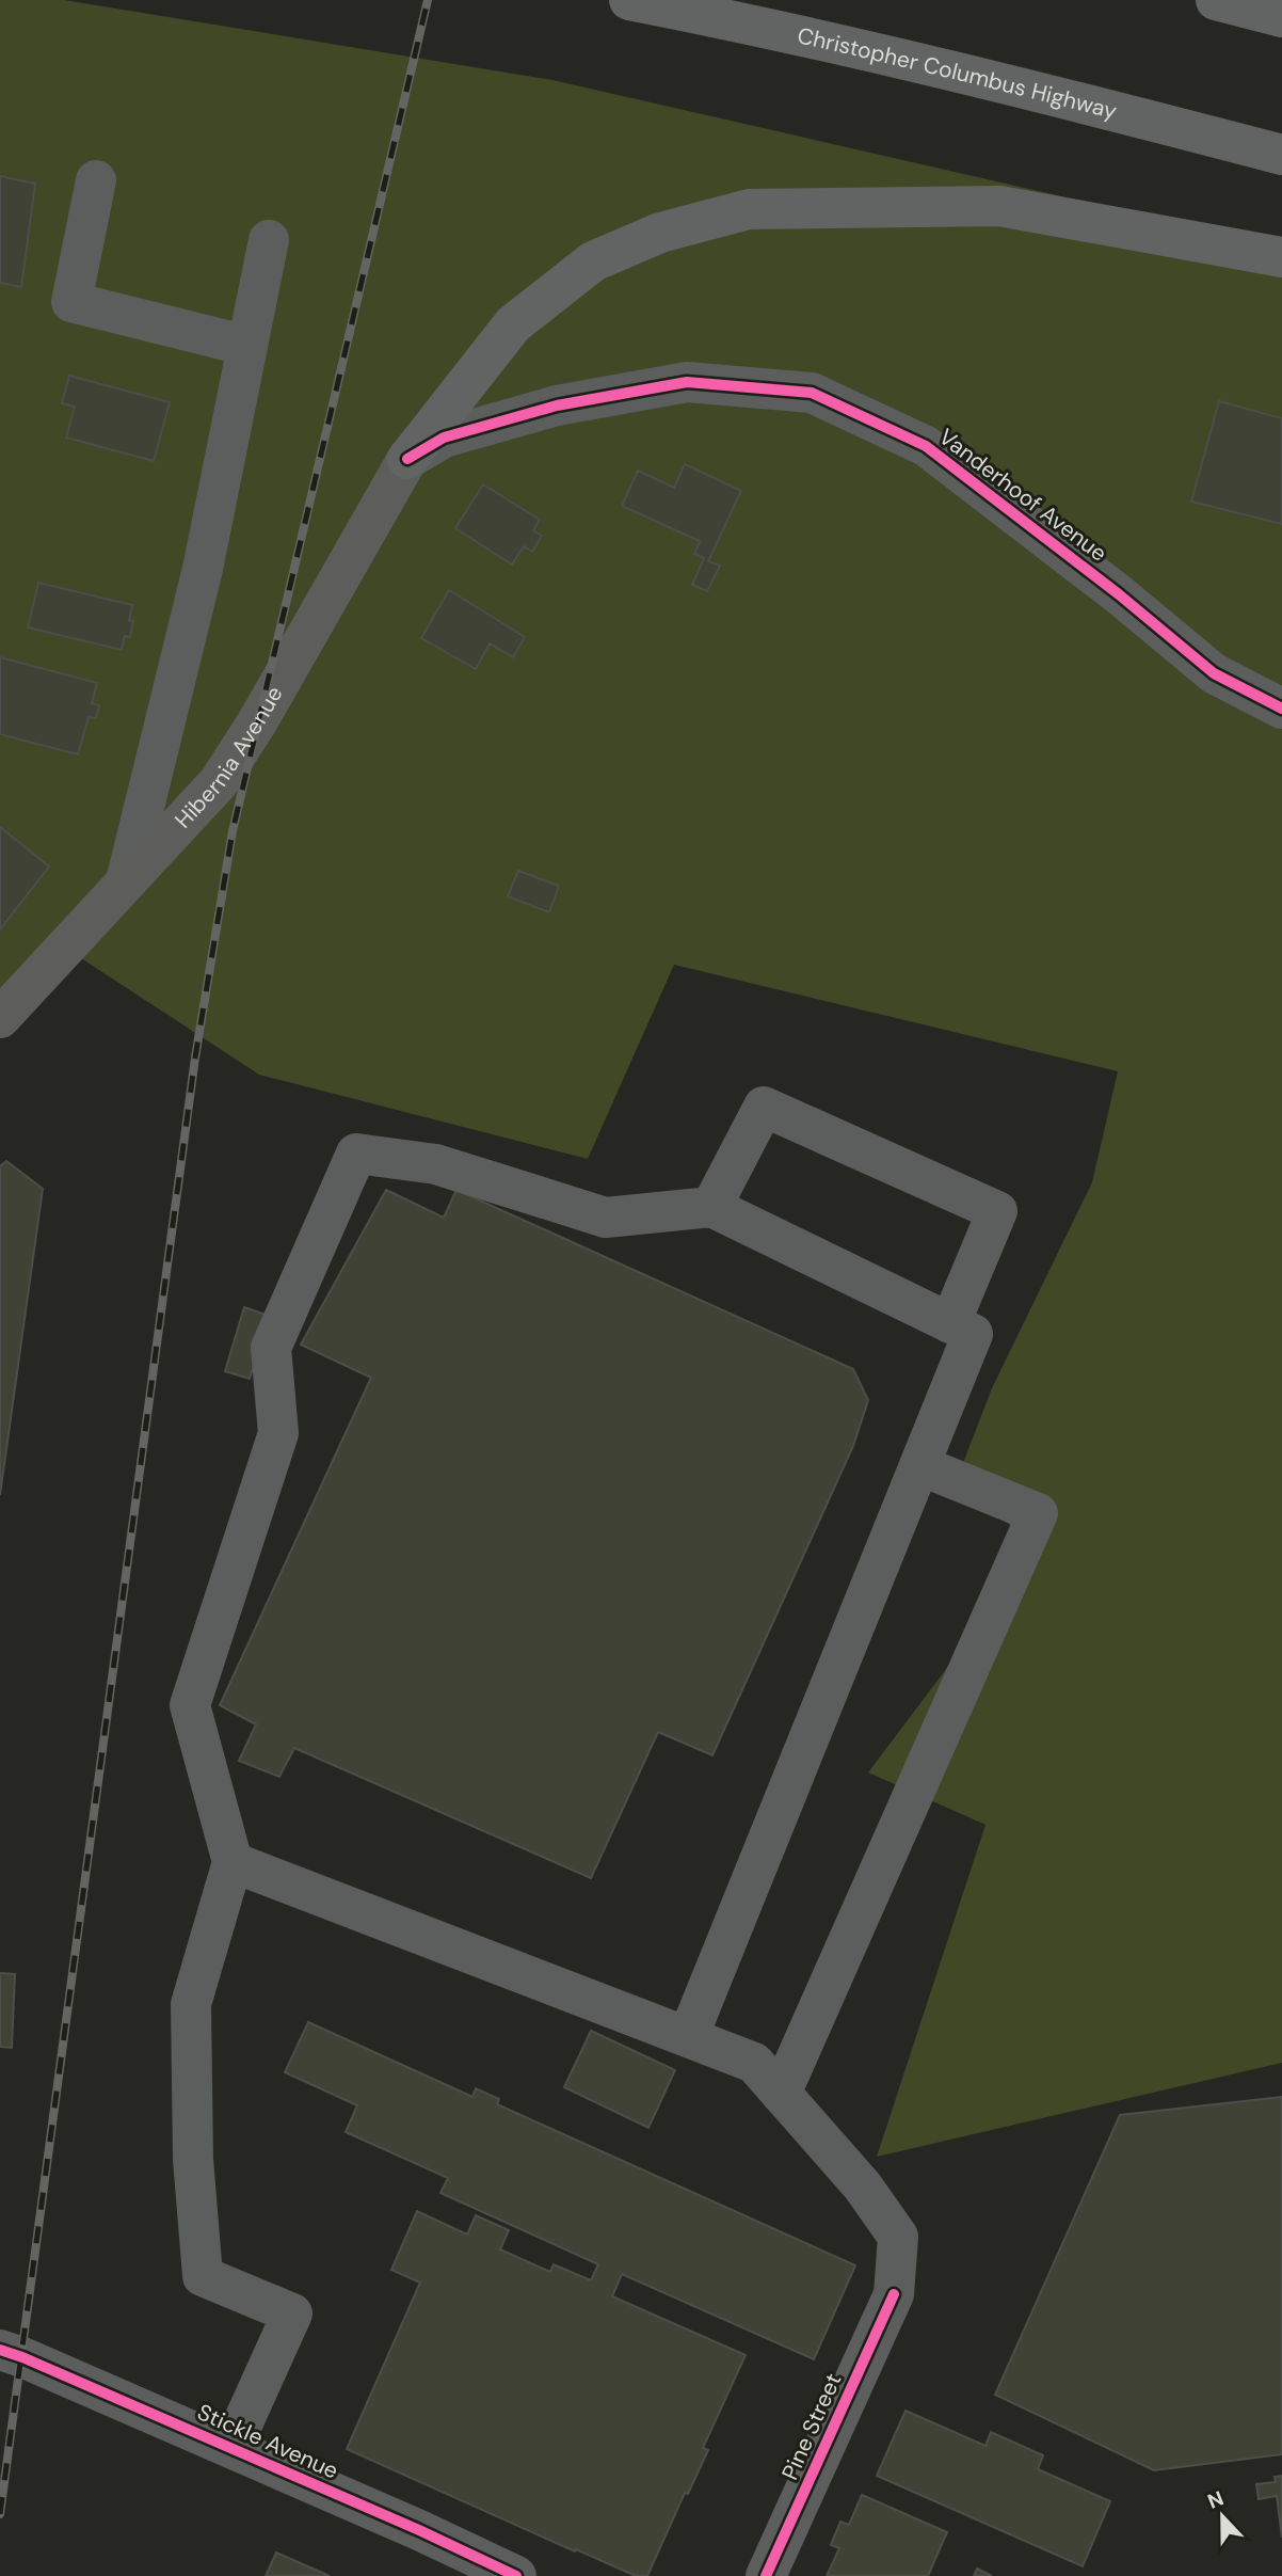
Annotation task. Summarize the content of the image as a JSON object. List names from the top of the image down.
{
  "streets": {
    "highway": ["Christopher Columbus Highway"],
    "main road": ["Hibernia Avenue"],
    "street": ["Vanderhoof Avenue", "Pine Street", "Stickle Avenue"]
  },
  "crossings": [
    ["Vanderhoof Avenue", "Hibernia Avenue"]
  ],
  "north": "top"
}
